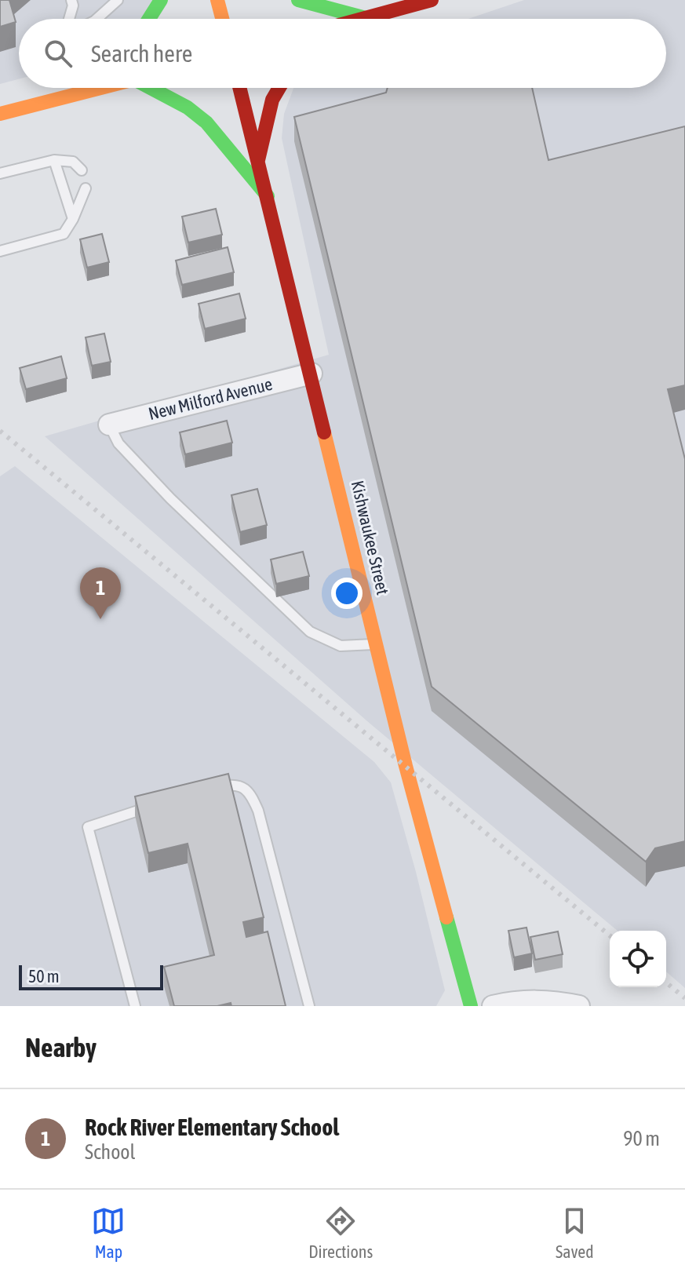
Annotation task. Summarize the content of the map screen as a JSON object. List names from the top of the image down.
{
  "streets": {
    "street": ["New Milford Avenue", "Kishwaukee Street"]
  },
  "crossings": [
    ["New Milford Avenue", "Kishwaukee Street"]
  ],
  "scale_bar": "50 m",
  "page": {
    "search": "Search here",
    "pins": "1",
    "scale": "50 m",
    "heading": "Nearby",
    "list": [
      {
        "mark": "1",
        "name": "Rock River Elementary School",
        "note": "School",
        "value": "90 m"
      }
    ],
    "nav": ["Map", "Directions", "Saved"]
  }
}
